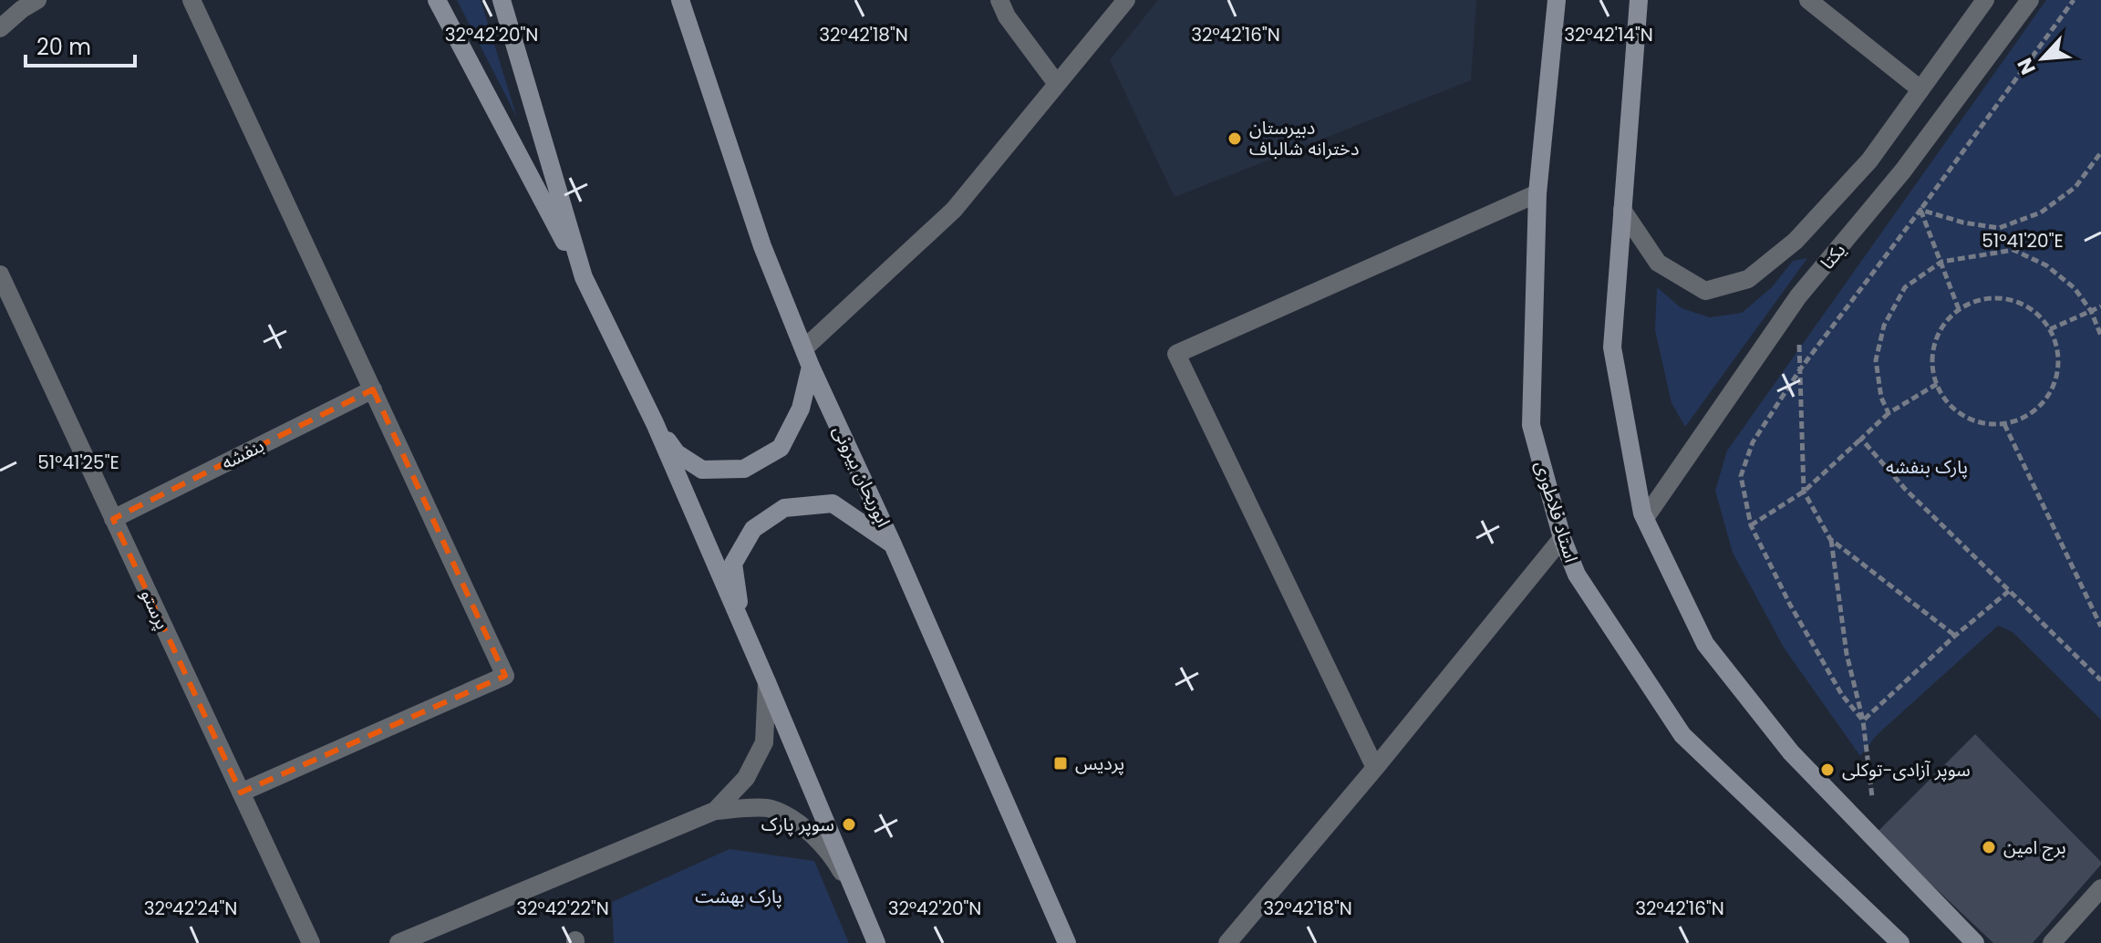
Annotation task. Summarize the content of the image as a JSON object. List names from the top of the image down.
{
  "streets": {
    "main road": ["ابوریحان بیرونی", "استاد فلاطوری"],
    "street": ["یکتا", "بنفشه", "پرستو"]
  },
  "crossings": [
    ["بنفشه", "پرستو"]
  ],
  "parks": ["پارک بنفشه", "پارک بهشت"],
  "places": {
    "other": [
      "دبیرستان دخترانه شالباف",
      "سوپر آزادی-توکلی",
      "سوپر پارک",
      "برج امین"
    ],
    "transit": ["پردیس"]
  },
  "scale_bar": "20 m",
  "north": "bottom left",
  "coordinates": [
    "32°42'20\"N",
    "32°42'18\"N",
    "32°42'16\"N",
    "32°42'14\"N",
    "51°41'20\"E",
    "51°41'25\"E",
    "32°42'24\"N",
    "32°42'22\"N"
  ]
}
